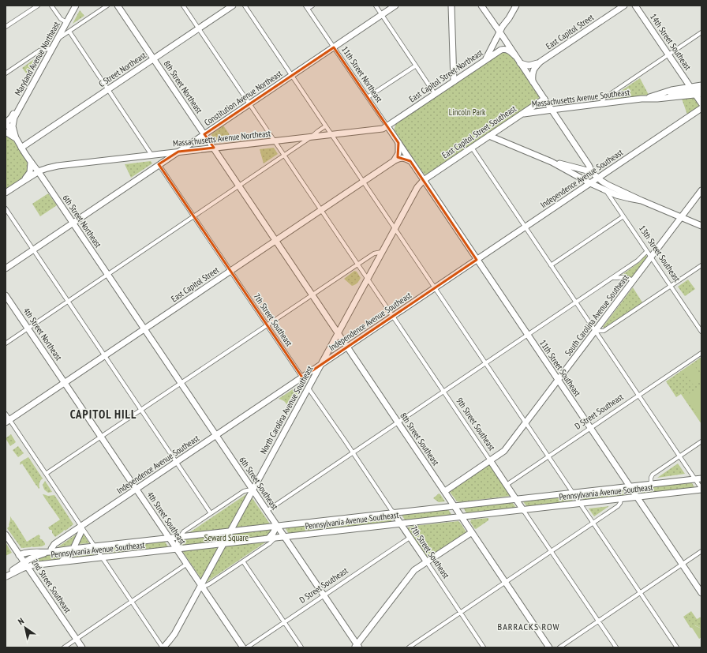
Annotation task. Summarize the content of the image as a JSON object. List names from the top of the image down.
{
  "streets": {
    "main road": [
      "East Capitol Street",
      "14th Street Southeast",
      "Maryland Avenue Northeast",
      "C Street Northeast",
      "11th Street Northeast",
      "East Capitol Street Northeast",
      "8th Street Northeast",
      "Constitution Avenue Northeast",
      "Massachusetts Avenue Southeast",
      "East Capitol Street Southeast",
      "Massachusetts Avenue Northeast",
      "Independence Avenue Southeast",
      "6th Street Northeast",
      "South Carolina Avenue Southeast",
      "7th Street Southeast",
      "4th Street Northeast",
      "11th Street Southeast",
      "North Carolina Avenue Southeast",
      "9th Street Southeast",
      "8th Street Southeast",
      "6th Street Southeast",
      "Pennsylvania Avenue Southeast",
      "4th Street Southeast",
      "2nd Street Southeast"
    ],
    "street": ["13th Street Southeast", "D Street Southeast"]
  },
  "crossings": [
    ["East Capitol Street", "8th Street Northeast"],
    ["East Capitol Street", "6th Street Northeast"],
    ["East Capitol Street", "7th Street Southeast"],
    ["East Capitol Street", "4th Street Northeast"],
    ["East Capitol Street", "9th Street Southeast"],
    ["East Capitol Street", "8th Street Southeast"],
    ["East Capitol Street", "6th Street Southeast"],
    ["East Capitol Street", "4th Street Southeast"],
    ["14th Street Southeast", "Massachusetts Avenue Southeast"],
    ["Maryland Avenue Northeast", "6th Street Northeast"],
    ["C Street Northeast", "8th Street Northeast"],
    ["C Street Northeast", "6th Street Northeast"],
    ["C Street Northeast", "9th Street Southeast"],
    ["11th Street Northeast", "East Capitol Street Northeast"],
    ["11th Street Northeast", "Constitution Avenue Northeast"],
    ["11th Street Northeast", "Massachusetts Avenue Northeast"],
    ["11th Street Northeast", "11th Street Southeast"],
    ["East Capitol Street Northeast", "Massachusetts Avenue Northeast"],
    ["8th Street Northeast", "Constitution Avenue Northeast"],
    ["8th Street Northeast", "Massachusetts Avenue Northeast"],
    ["8th Street Northeast", "8th Street Southeast"],
    ["Constitution Avenue Northeast", "Massachusetts Avenue Northeast"],
    ["Constitution Avenue Northeast", "6th Street Northeast"],
    ["Constitution Avenue Northeast", "7th Street Southeast"],
    ["Constitution Avenue Northeast", "9th Street Southeast"],
    ["Massachusetts Avenue Southeast", "East Capitol Street Southeast"],
    ["East Capitol Street Southeast", "11th Street Southeast"],
    ["East Capitol Street Southeast", "North Carolina Avenue Southeast"],
    ["Massachusetts Avenue Northeast", "6th Street Northeast"],
    ["Massachusetts Avenue Northeast", "9th Street Southeast"],
    ["Independence Avenue Southeast", "7th Street Southeast"],
    ["Independence Avenue Southeast", "11th Street Southeast"],
    ["Independence Avenue Southeast", "North Carolina Avenue Southeast"],
    ["Independence Avenue Southeast", "9th Street Southeast"],
    ["Independence Avenue Southeast", "8th Street Southeast"],
    ["Independence Avenue Southeast", "6th Street Southeast"],
    ["Independence Avenue Southeast", "Pennsylvania Avenue Southeast"],
    ["Independence Avenue Southeast", "4th Street Southeast"],
    ["6th Street Northeast", "6th Street Southeast"],
    ["13th Street Southeast", "South Carolina Avenue Southeast"],
    ["South Carolina Avenue Southeast", "11th Street Southeast"],
    ["South Carolina Avenue Southeast", "9th Street Southeast"],
    ["7th Street Southeast", "North Carolina Avenue Southeast"],
    ["7th Street Southeast", "D Street Southeast"],
    ["7th Street Southeast", "Pennsylvania Avenue Southeast"],
    ["4th Street Northeast", "4th Street Southeast"],
    ["11th Street Southeast", "North Carolina Avenue Southeast"],
    ["11th Street Southeast", "D Street Southeast"],
    ["11th Street Southeast", "Pennsylvania Avenue Southeast"],
    ["North Carolina Avenue Southeast", "9th Street Southeast"],
    ["North Carolina Avenue Southeast", "8th Street Southeast"],
    ["North Carolina Avenue Southeast", "6th Street Southeast"],
    ["North Carolina Avenue Southeast", "Pennsylvania Avenue Southeast"],
    ["North Carolina Avenue Southeast", "4th Street Southeast"],
    ["D Street Southeast", "9th Street Southeast"],
    ["D Street Southeast", "6th Street Southeast"],
    ["9th Street Southeast", "Pennsylvania Avenue Southeast"],
    ["8th Street Southeast", "Pennsylvania Avenue Southeast"],
    ["6th Street Southeast", "Pennsylvania Avenue Southeast"],
    ["Pennsylvania Avenue Southeast", "4th Street Southeast"],
    ["Pennsylvania Avenue Southeast", "2nd Street Southeast"]
  ],
  "districts": ["CAPITOL HILL", "BARRACKS ROW"],
  "parks": ["Lincoln Park", "Seward Square"],
  "north": "top left"
}
